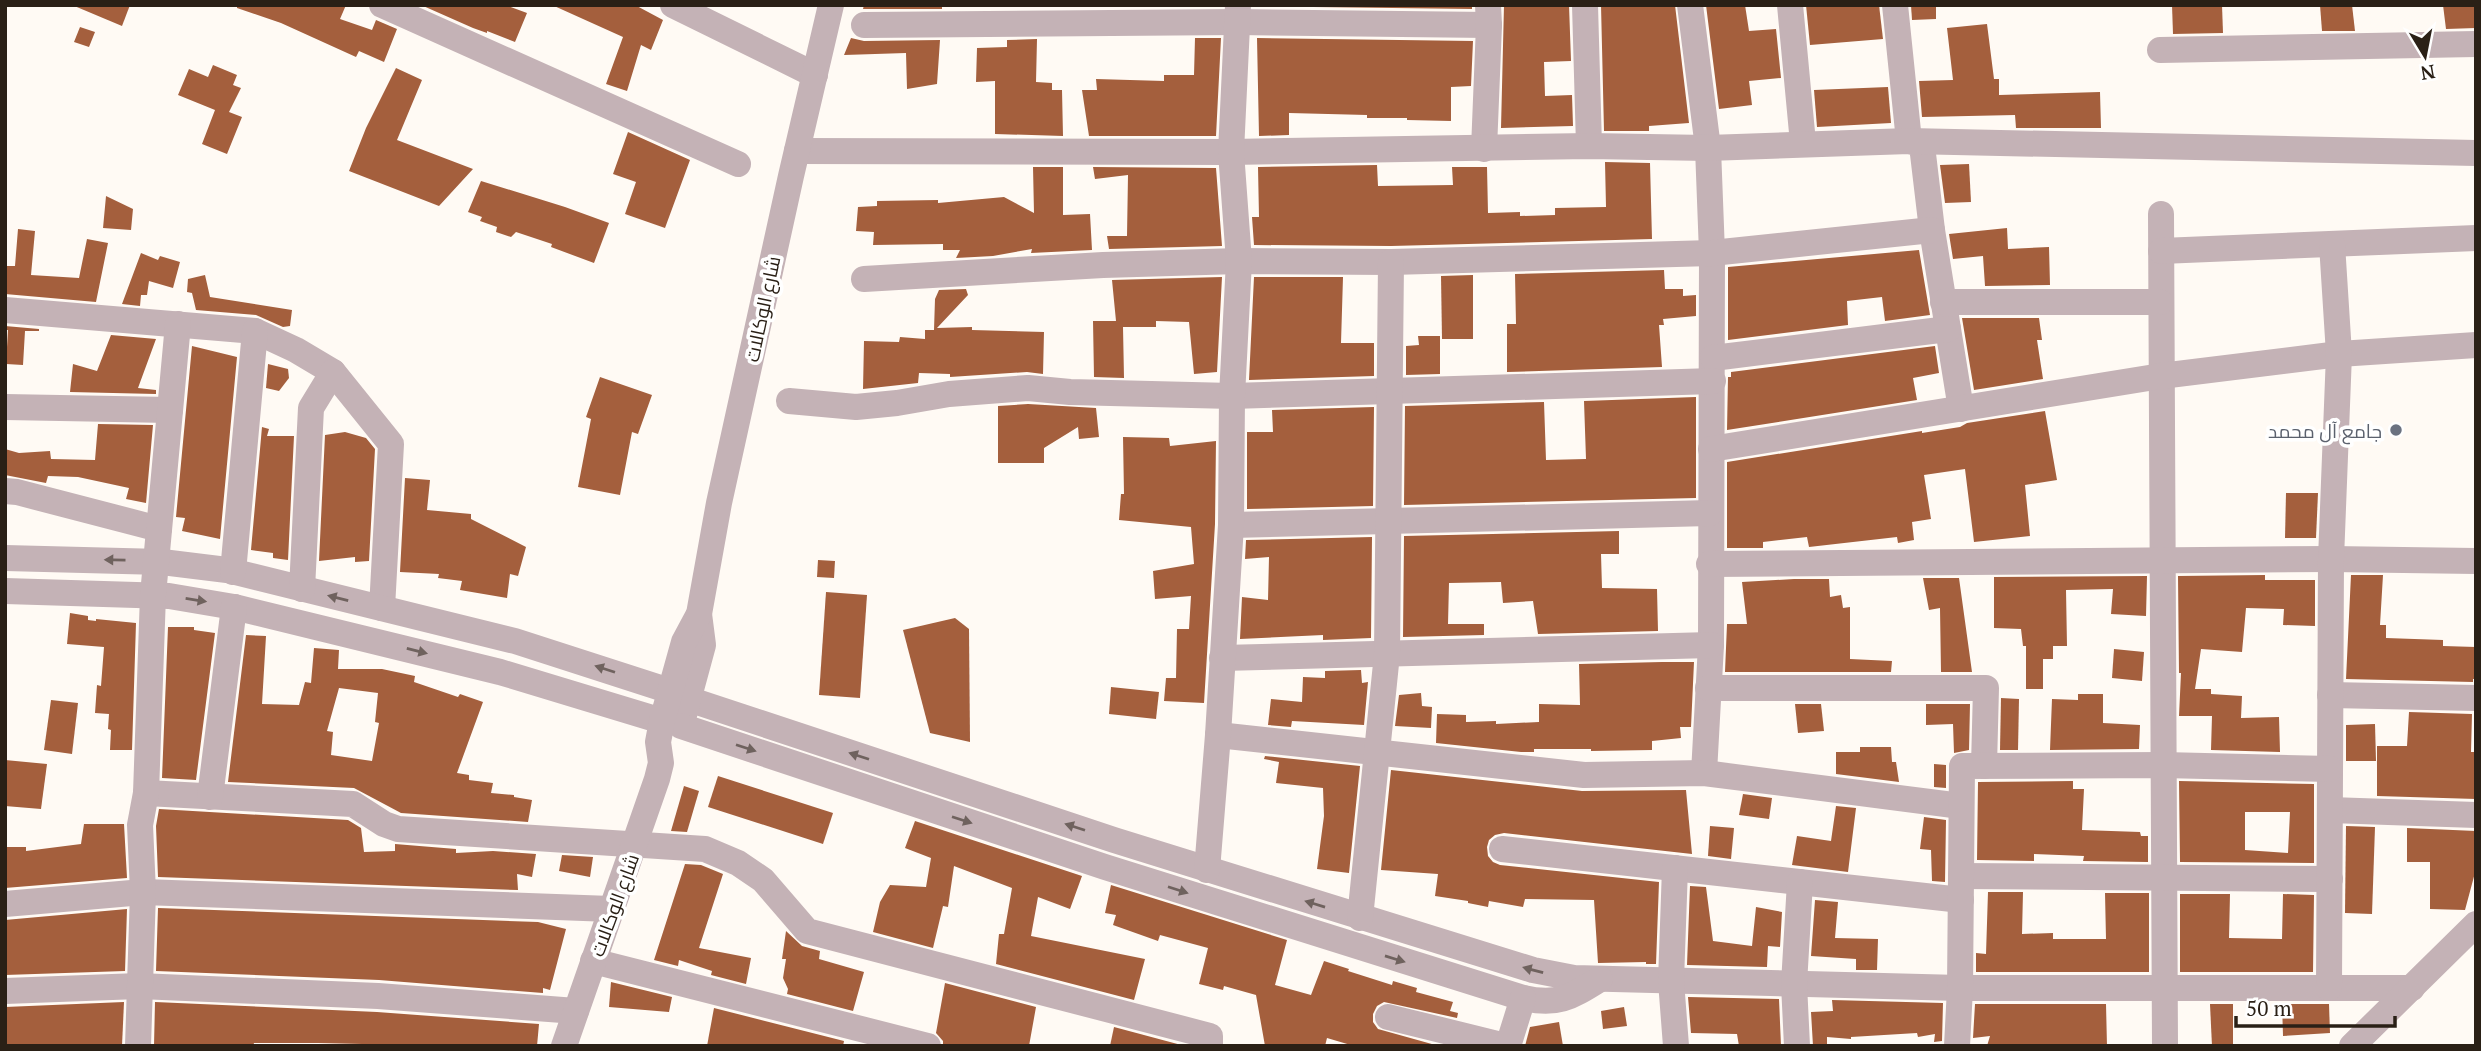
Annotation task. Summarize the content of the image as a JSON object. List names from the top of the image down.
{
  "streets": {
    "street": ["شارع الوكالات"]
  },
  "places": ["جامع آل محمد"],
  "scale_bar": "50 m",
  "north": "bottom"
}
